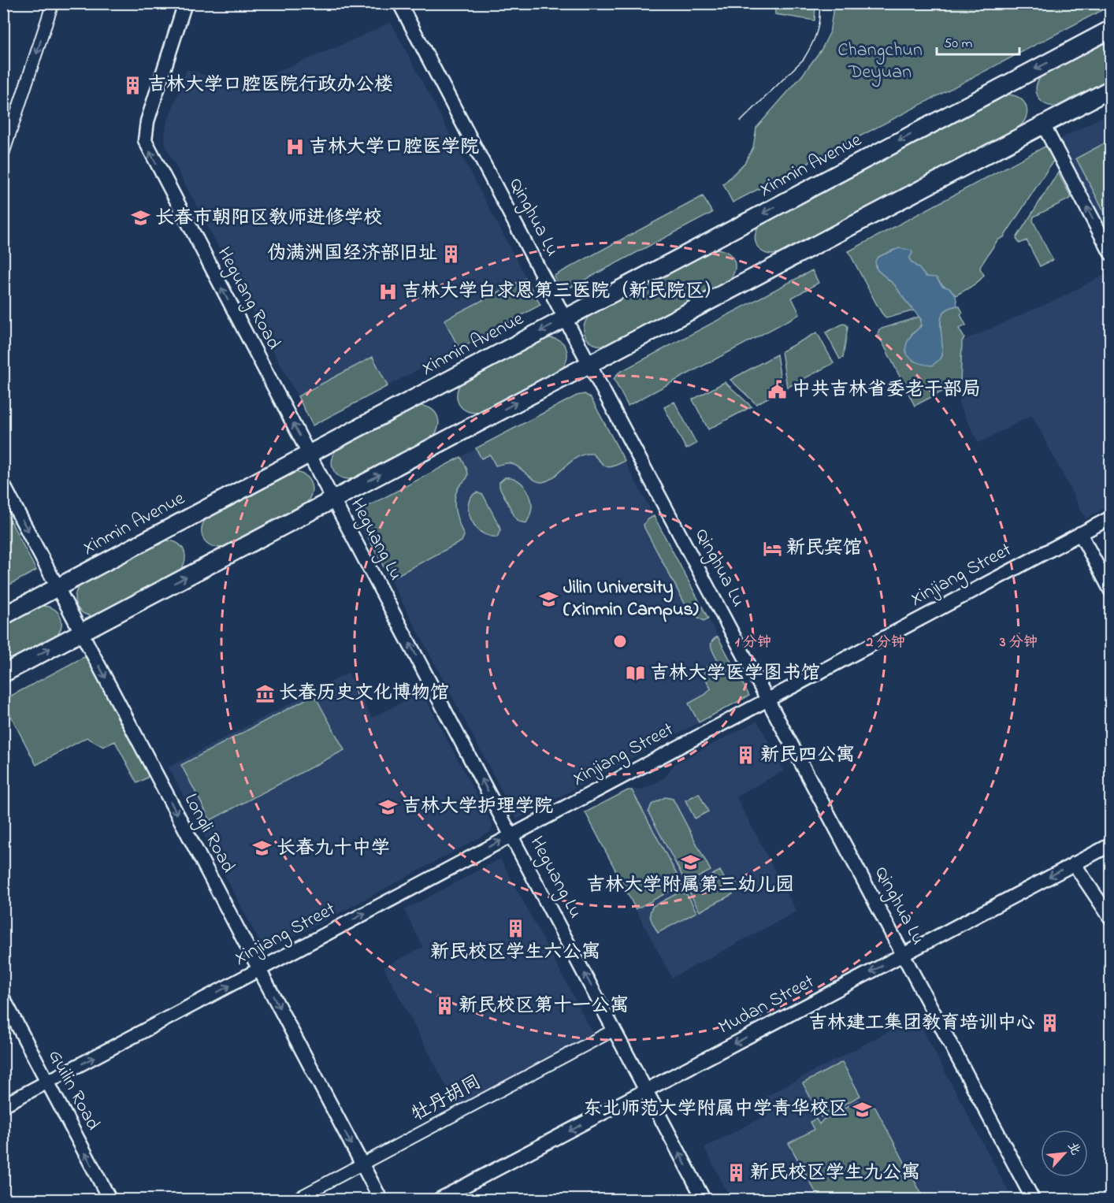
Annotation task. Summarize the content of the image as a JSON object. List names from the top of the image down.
{
  "streets": {
    "main road": ["Xinmin Avenue"],
    "street": [
      "Qinghua Lu",
      "Heguang Road",
      "Heguang Lu",
      "Xinjiang Street",
      "Longli Road",
      "Mudan Street",
      "Guilin Road",
      "牡丹胡同"
    ]
  },
  "crossings": [
    ["Xinmin Avenue", "Qinghua Lu"],
    ["Xinmin Avenue", "Heguang Road"],
    ["Xinmin Avenue", "Longli Road"],
    ["Qinghua Lu", "Xinjiang Street"],
    ["Qinghua Lu", "Mudan Street"],
    ["Heguang Road", "Heguang Lu"],
    ["Heguang Lu", "Xinjiang Street"],
    ["Heguang Lu", "Mudan Street"],
    ["Heguang Lu", "牡丹胡同"],
    ["Xinjiang Street", "Longli Road"],
    ["Xinjiang Street", "Guilin Road"],
    ["Longli Road", "牡丹胡同"]
  ],
  "one_way": [
    "Heguang Road",
    "Heguang Lu",
    "Xinjiang Street",
    "Longli Road",
    "Mudan Street",
    "Guilin Road"
  ],
  "parks": ["Changchun Deyuan"],
  "places": {
    "building": [
      "吉林大学口腔医院行政办公楼",
      "伪满洲国经济部旧址",
      "新民四公寓",
      "新民校区学生六公寓",
      "新民校区第十一公寓",
      "吉林建工集团教育培训中心",
      "新民校区学生九公寓"
    ],
    "hospital": ["吉林大学口腔医学院", "吉林大学白求恩第三医院（新民院区）"],
    "school or university": [
      "长春市朝阳区教师进修学校",
      "Jilin University (Xinmin Campus)",
      "吉林大学护理学院",
      "长春九十中学",
      "吉林大学附属第三幼儿园",
      "东北师范大学附属中学青华校区"
    ],
    "public building": ["中共吉林省委老干部局"],
    "hotel": ["新民宾馆"],
    "library": ["吉林大学医学图书馆"],
    "museum": ["长春历史文化博物馆"]
  },
  "scale_bar": "50 m",
  "north": "top right",
  "rings": ["1 分钟", "2 分钟", "3 分钟"]
}
